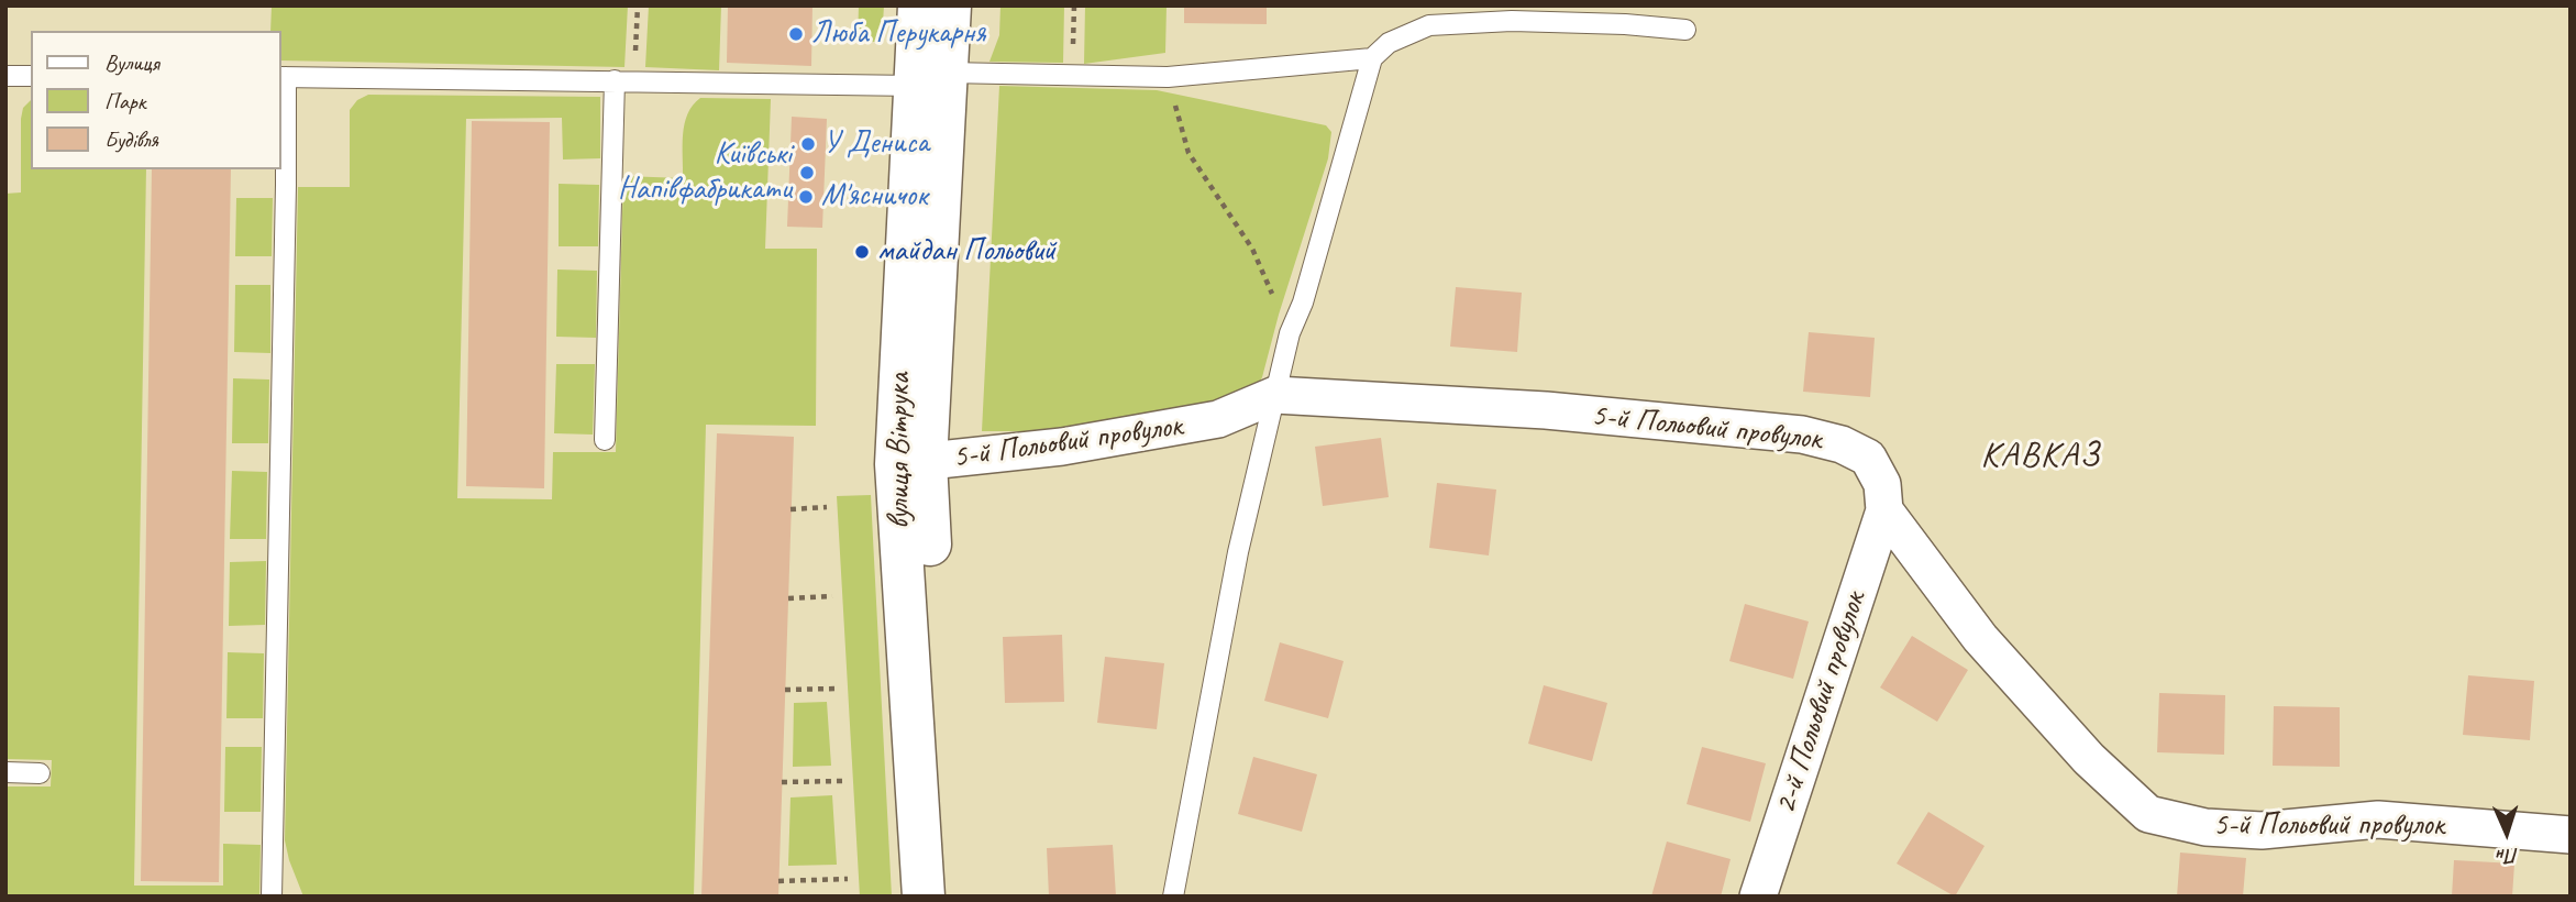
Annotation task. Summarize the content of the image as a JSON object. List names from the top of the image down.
{
  "streets": {
    "main road": ["вулиця Вітрука"],
    "street": ["5-й Польовий провулок", "2-й Польовий провулок"]
  },
  "crossings": [
    ["5-й Польовий провулок", "вулиця Вітрука"],
    ["5-й Польовий провулок", "2-й Польовий провулок"]
  ],
  "districts": ["КАВКАЗ"],
  "places": [
    "Люба Перукарня",
    "У Дениса",
    "Київські Напівфабрикати",
    "М'ясничок",
    "майдан Польовий"
  ],
  "legend": ["Вулиця", "Парк", "Будівля"],
  "north": "bottom"
}
